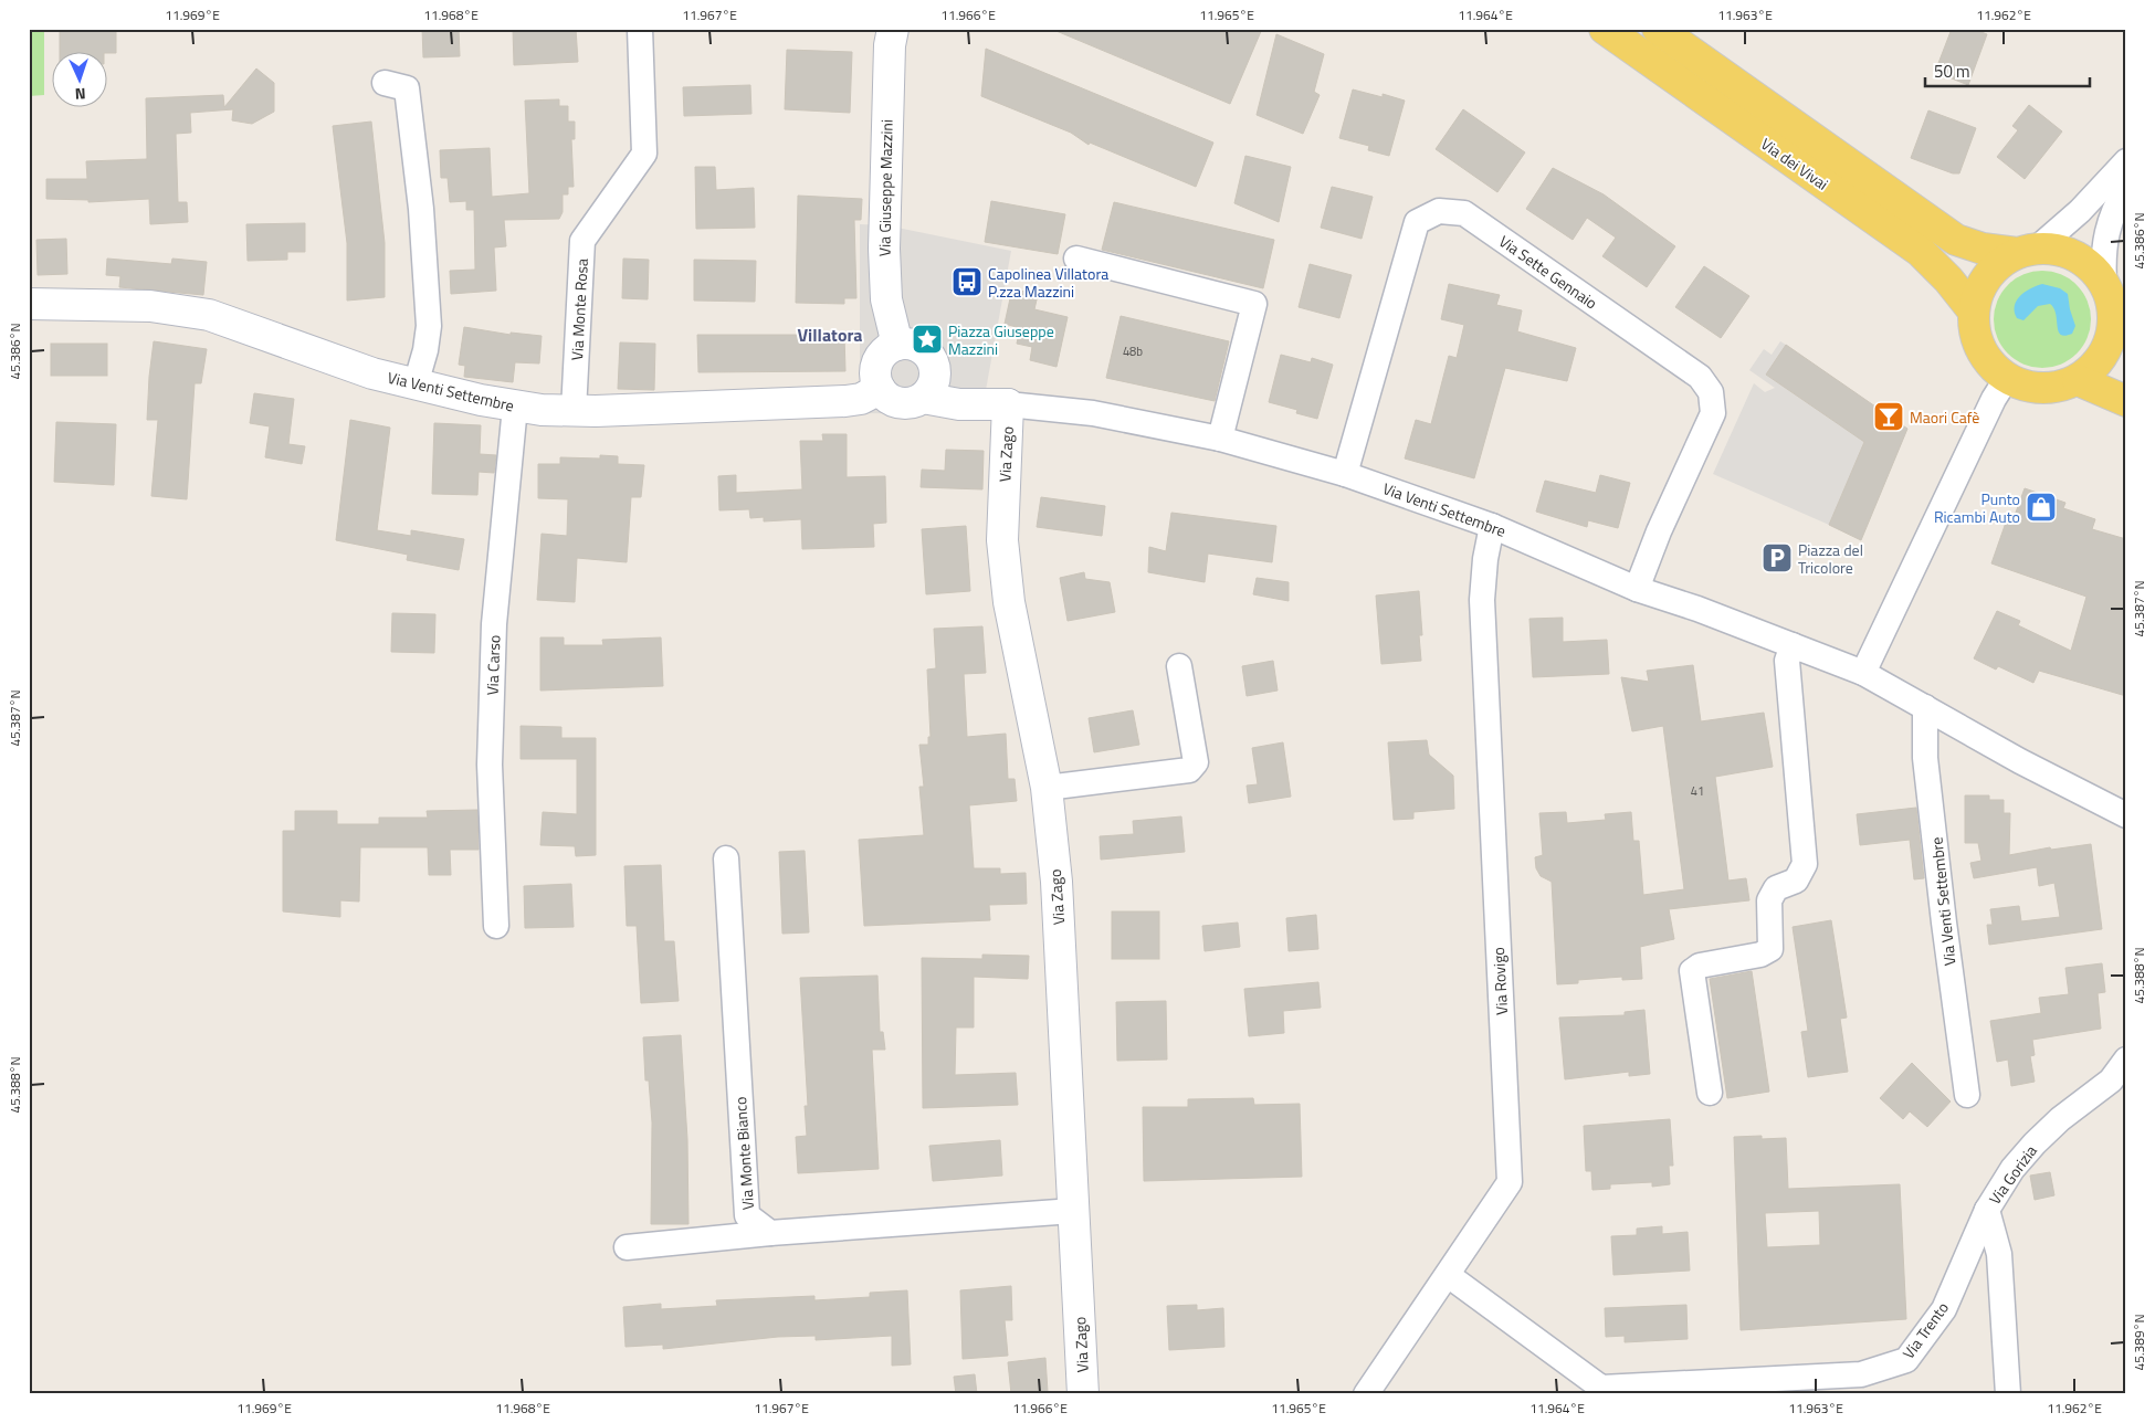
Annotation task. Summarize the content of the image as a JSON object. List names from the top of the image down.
{
  "streets": {
    "main road": ["Via dei Vivai"],
    "street": [
      "Via Giuseppe Mazzini",
      "Via Sette Gennaio",
      "Via Monte Rosa",
      "Via Venti Settembre",
      "Via Zago",
      "Via Carso",
      "Via Rovigo",
      "Via Monte Bianco",
      "Via Gorizia",
      "Via Trento"
    ]
  },
  "crossings": [
    ["Via Giuseppe Mazzini", "Via Venti Settembre"],
    ["Via Sette Gennaio", "Via Venti Settembre"],
    ["Via Monte Rosa", "Via Venti Settembre"],
    ["Via Venti Settembre", "Via Zago"],
    ["Via Venti Settembre", "Via Carso"],
    ["Via Venti Settembre", "Via Rovigo"],
    ["Via Rovigo", "Via Trento"],
    ["Via Gorizia", "Via Trento"]
  ],
  "districts": ["Villatora"],
  "places": {
    "bus stop": ["Capolinea Villatora P.zza Mazzini"],
    "place": ["Piazza Giuseppe Mazzini"],
    "bar": ["Maori Cafè"],
    "shop": ["Punto Ricambi Auto"],
    "parking": ["Piazza del Tricolore"]
  },
  "house_numbers": ["48b", "41"],
  "scale_bar": "50 m",
  "north": "bottom",
  "coordinates": [
    "11.969°E",
    "11.968°E",
    "11.967°E",
    "11.966°E",
    "11.965°E",
    "11.964°E",
    "11.963°E",
    "11.962°E",
    "45.386°N",
    "45.387°N",
    "45.388°N",
    "45.389°N"
  ]
}
